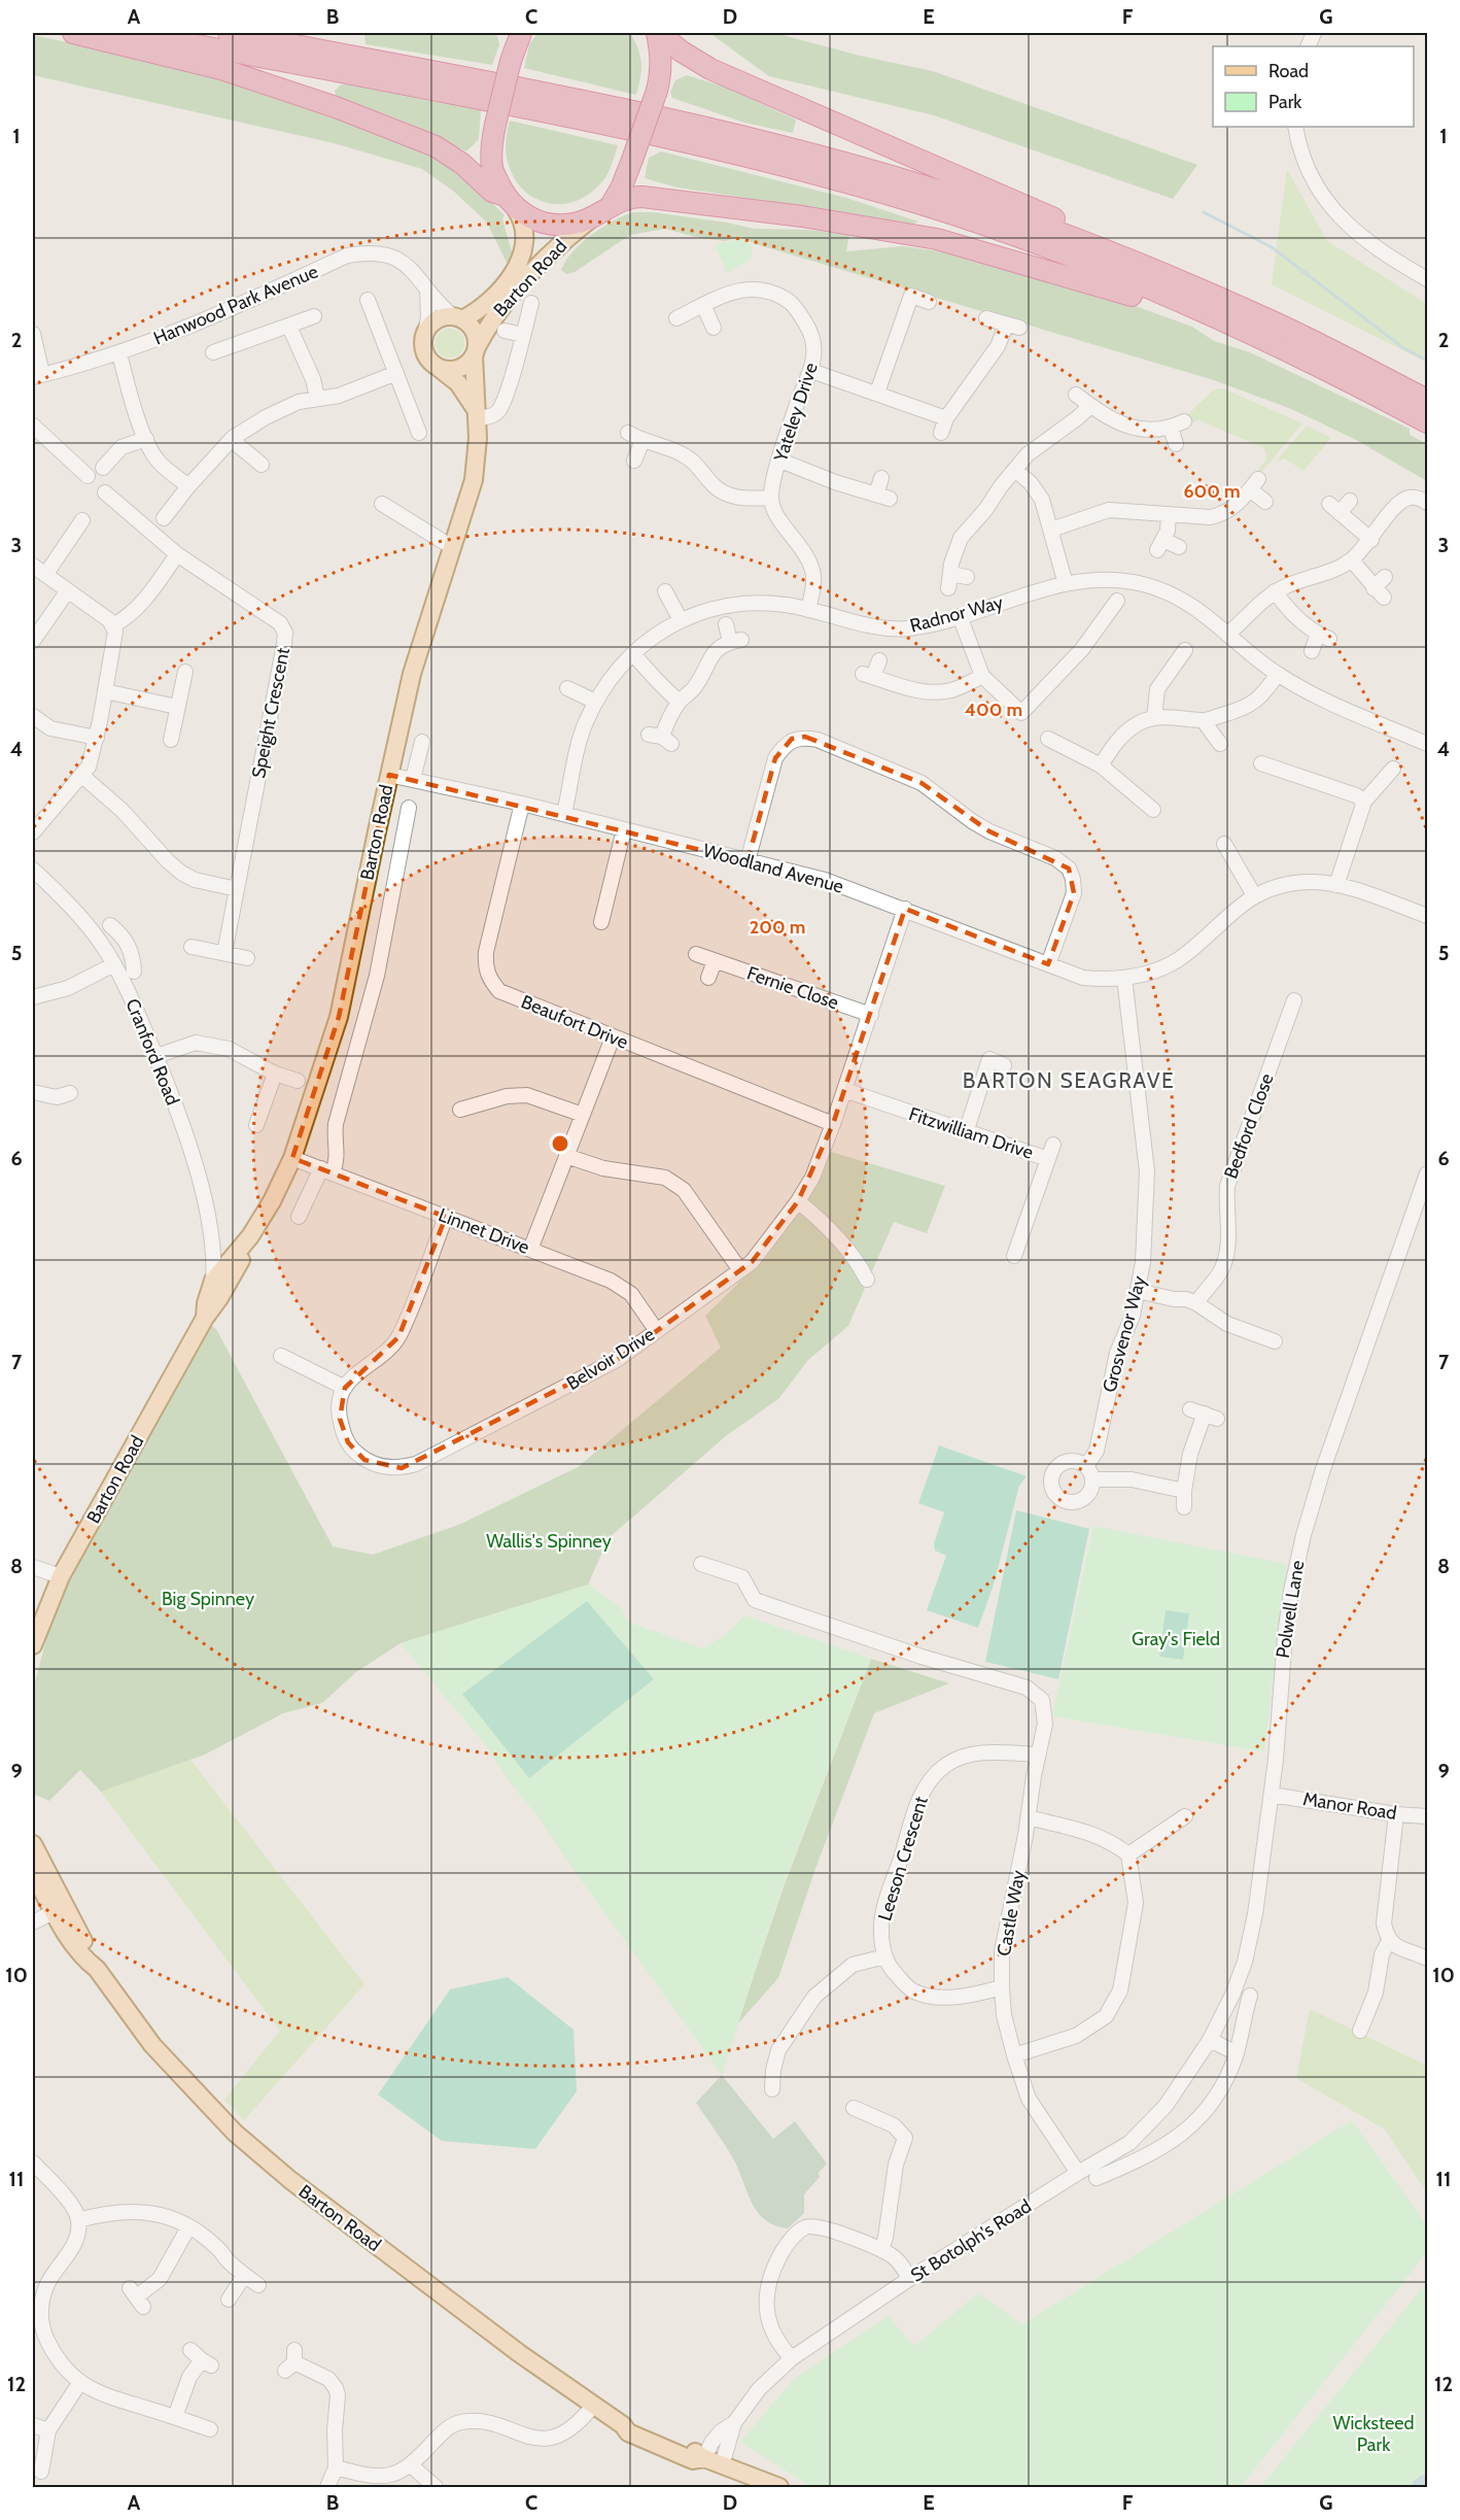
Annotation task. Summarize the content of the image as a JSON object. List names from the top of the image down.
{
  "streets": {
    "main road": ["Barton Road"],
    "street": [
      "Hanwood Park Avenue",
      "Yateley Drive",
      "Radnor Way",
      "Speight Crescent",
      "Woodland Avenue",
      "Fernie Close",
      "Beaufort Drive",
      "Cranford Road",
      "Bedford Close",
      "Fitzwilliam Drive",
      "Linnet Drive",
      "Grosvenor Way",
      "Belvoir Drive",
      "Polwell Lane",
      "Manor Road",
      "Leeson Crescent",
      "Castle Way",
      "St Botolph's Road"
    ]
  },
  "crossings": [
    ["Barton Road", "Hanwood Park Avenue"],
    ["Barton Road", "Woodland Avenue"],
    ["Barton Road", "Cranford Road"],
    ["Barton Road", "Linnet Drive"],
    ["Barton Road", "St Botolph's Road"],
    ["Radnor Way", "Woodland Avenue"],
    ["Woodland Avenue", "Beaufort Drive"],
    ["Woodland Avenue", "Grosvenor Way"],
    ["Woodland Avenue", "Belvoir Drive"],
    ["Fernie Close", "Belvoir Drive"],
    ["Beaufort Drive", "Belvoir Drive"],
    ["Fitzwilliam Drive", "Belvoir Drive"],
    ["Linnet Drive", "Belvoir Drive"],
    ["Polwell Lane", "Manor Road"],
    ["Polwell Lane", "St Botolph's Road"],
    ["Leeson Crescent", "Castle Way"],
    ["Castle Way", "St Botolph's Road"]
  ],
  "districts": ["BARTON SEAGRAVE"],
  "parks": [
    "Wallis's Spinney",
    "Big Spinney",
    "Gray's Field",
    "Wicksteed Park"
  ],
  "legend": ["Road", "Park"],
  "grid": {
    "columns": [
      "A",
      "B",
      "C",
      "D",
      "E",
      "F",
      "G"
    ],
    "rows": [
      "1",
      "2",
      "3",
      "4",
      "5",
      "6",
      "7",
      "8",
      "9",
      "10",
      "11",
      "12"
    ]
  },
  "rings": ["600 m", "400 m", "200 m"]
}
